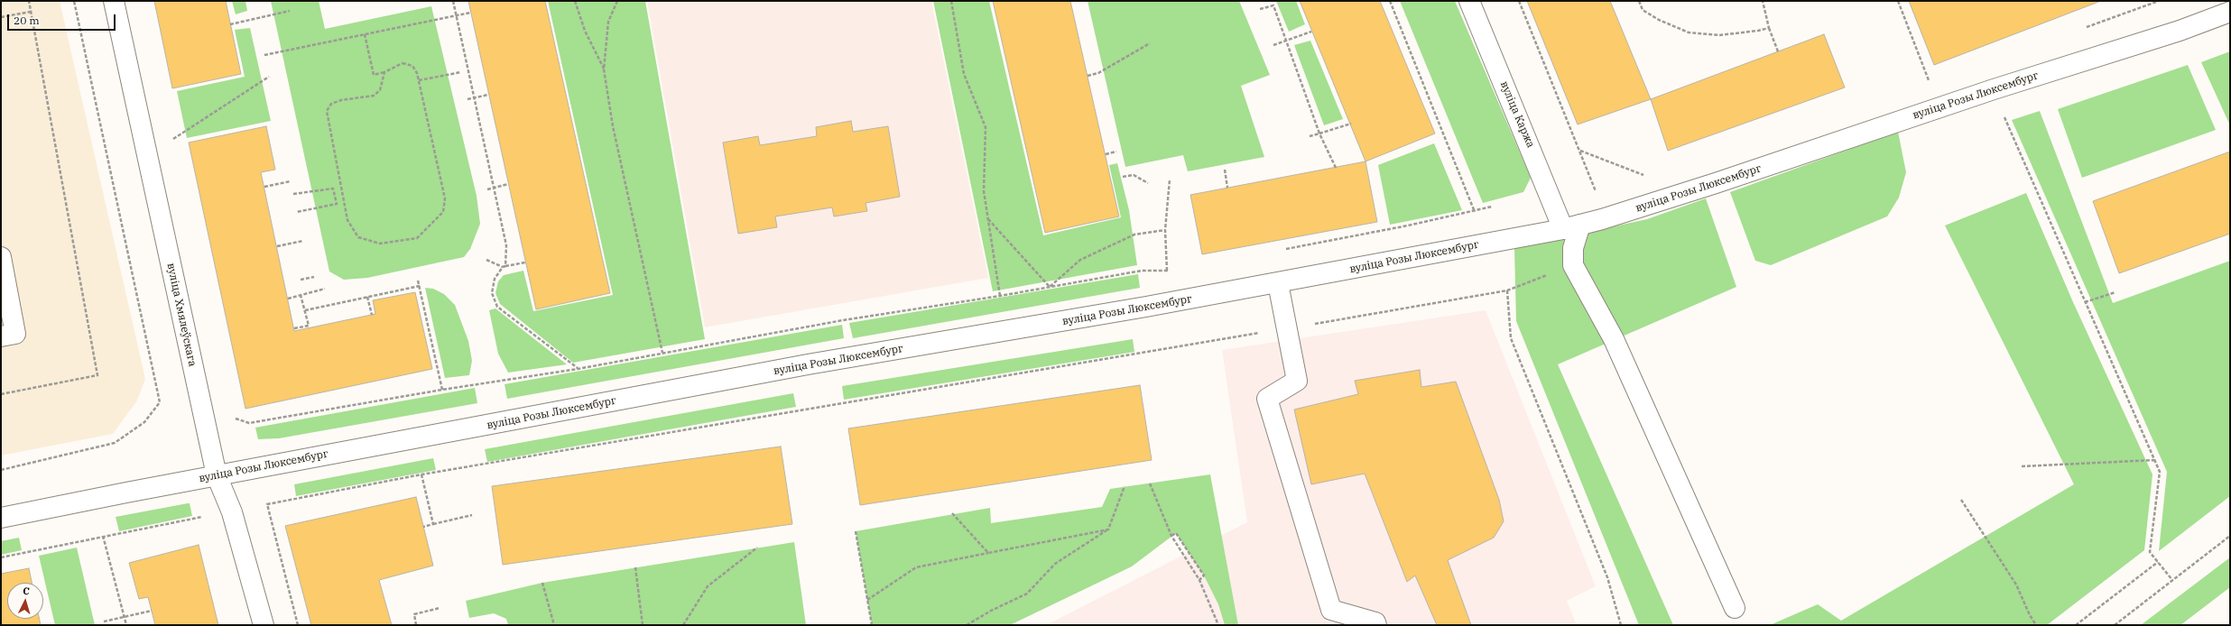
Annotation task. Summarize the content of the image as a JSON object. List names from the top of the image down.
{
  "streets": {
    "street": ["вуліца Розы Люксембург", "вуліца Каржа", "вуліца Хмялеўскага"]
  },
  "crossings": [
    ["вуліца Розы Люксембург", "вуліца Каржа"],
    ["вуліца Розы Люксембург", "вуліца Хмялеўскага"]
  ],
  "scale_bar": "20 m",
  "north": "top"
}
